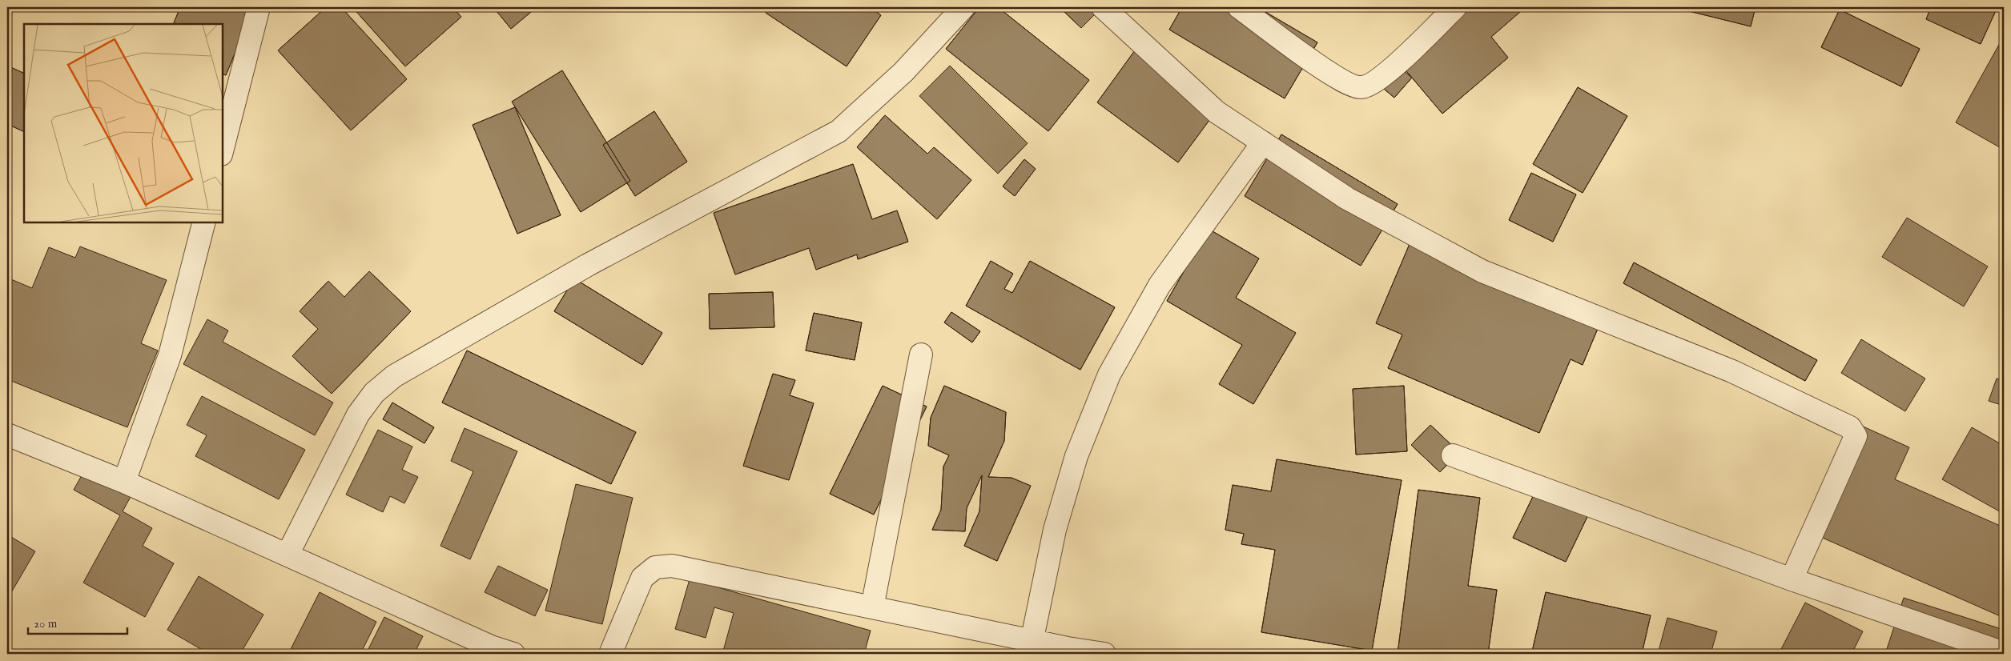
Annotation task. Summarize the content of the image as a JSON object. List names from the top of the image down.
{
  "scale_bar": "20 m"
}
